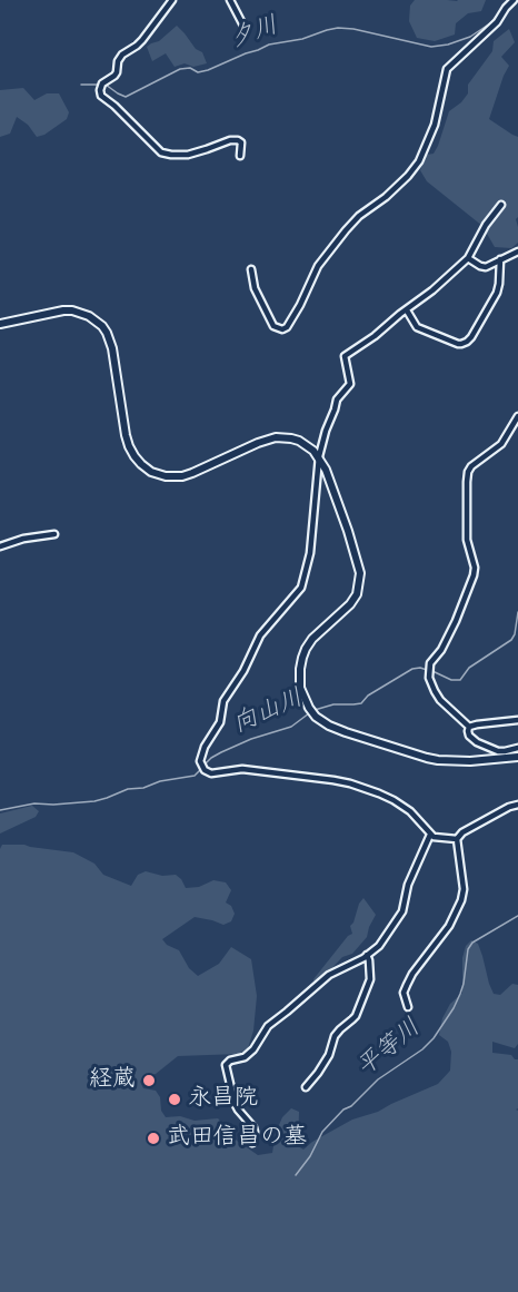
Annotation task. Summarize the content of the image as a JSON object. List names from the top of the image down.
{
  "water": ["夕川", "向山川", "平等川"],
  "places": ["経蔵", "永昌院", "武田信昌の墓"]
}
